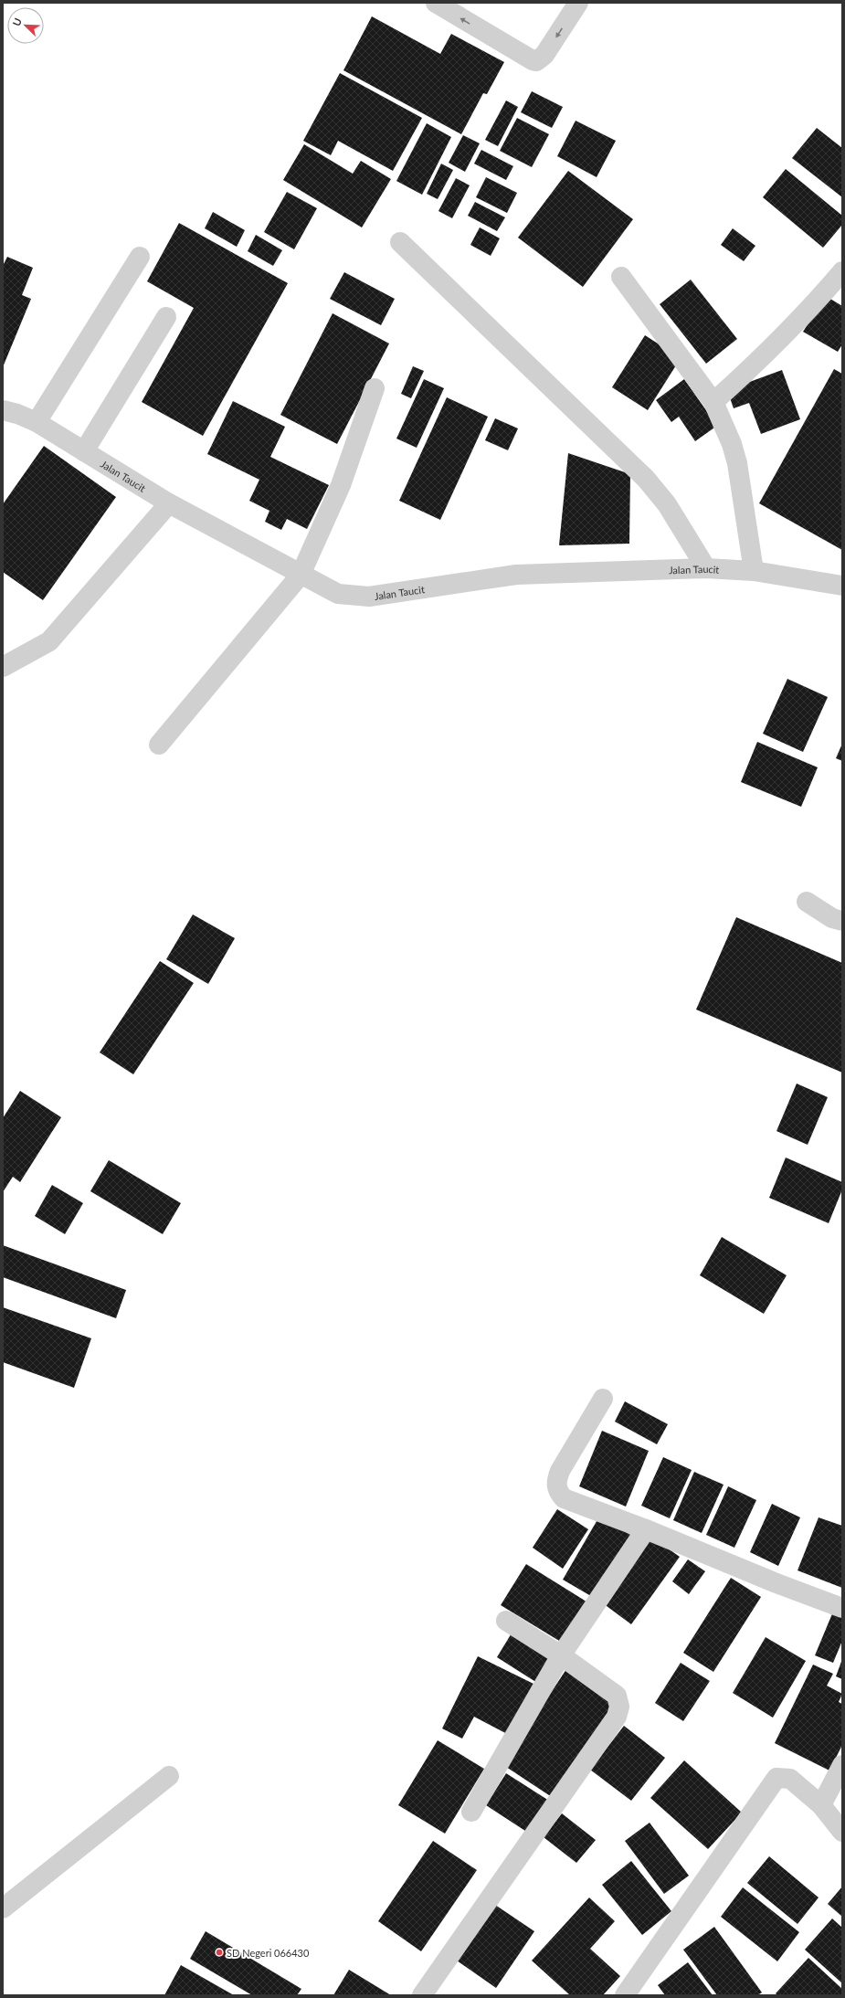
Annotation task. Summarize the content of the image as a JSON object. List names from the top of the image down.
{
  "streets": {
    "street": ["Jalan Taucit"]
  },
  "places": ["SD Negeri 066430"],
  "north": "top left"
}
